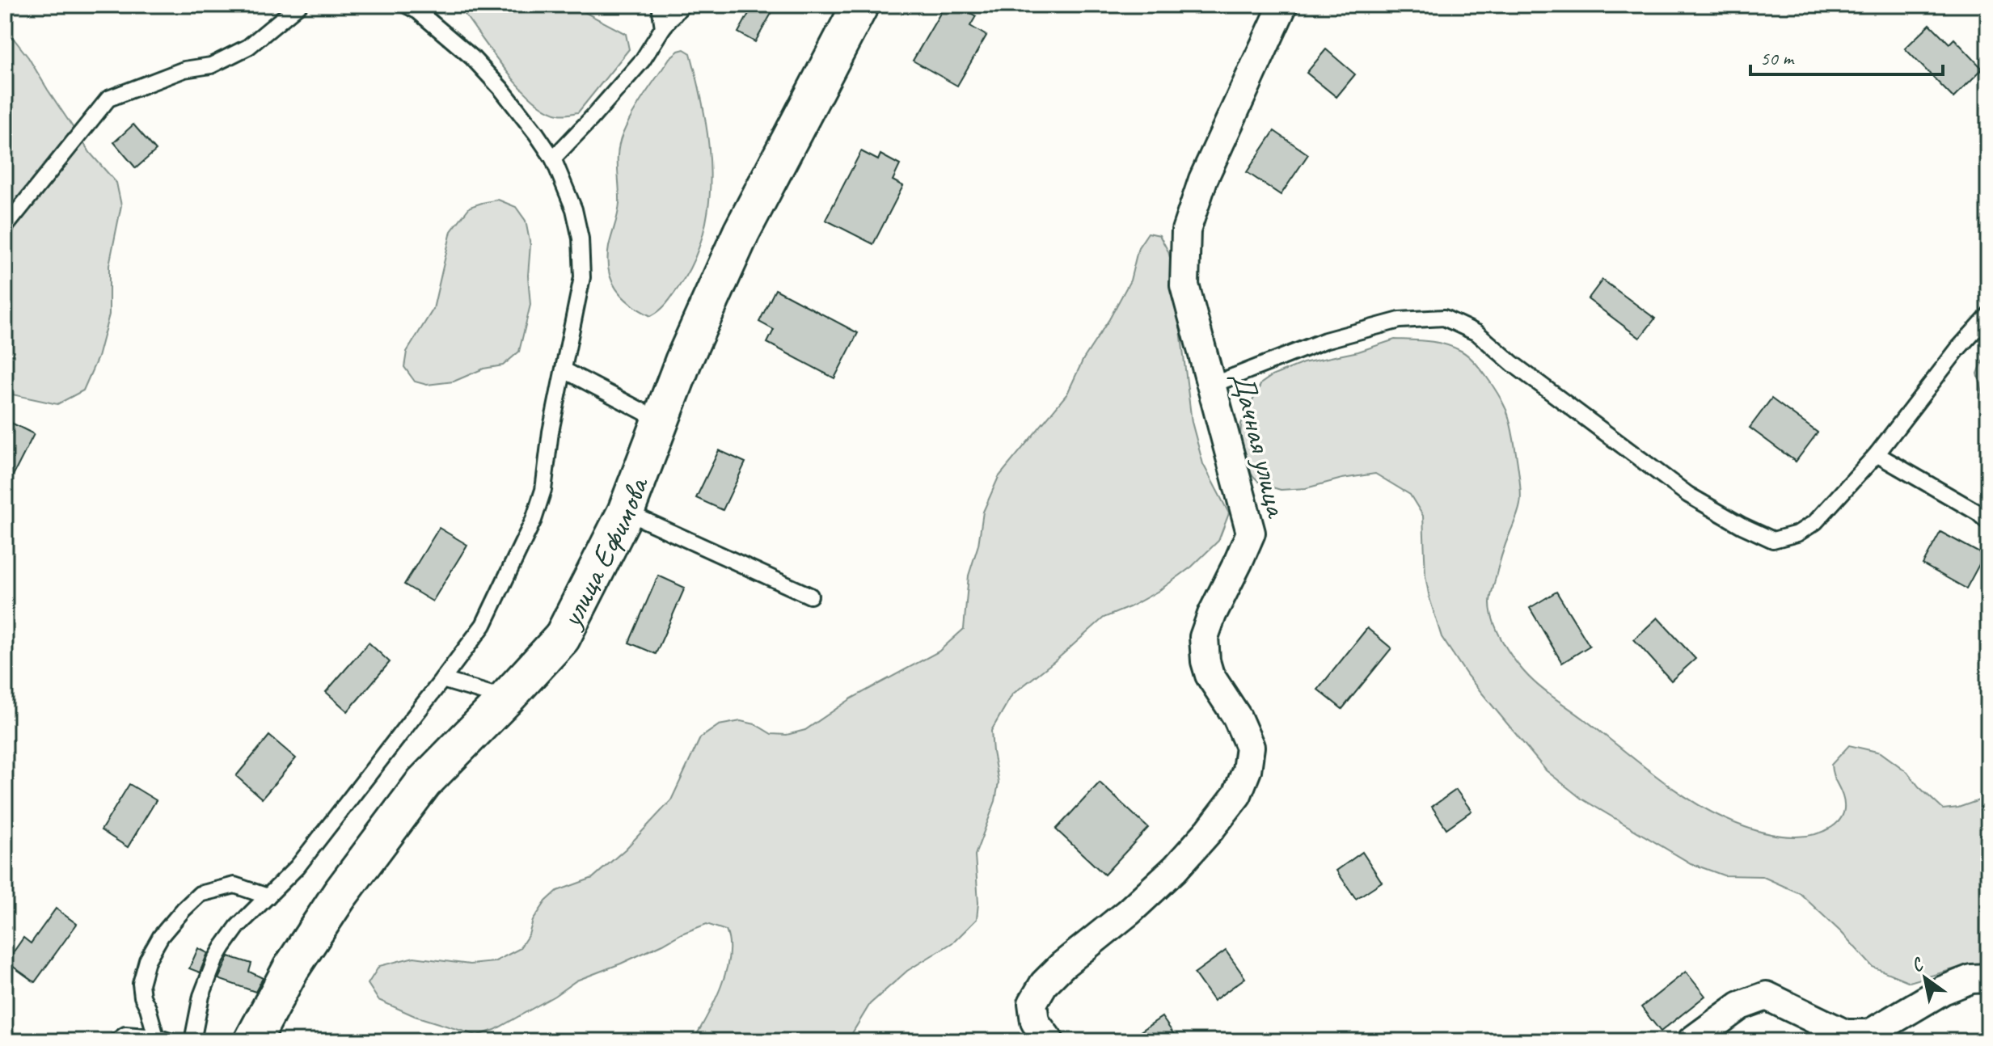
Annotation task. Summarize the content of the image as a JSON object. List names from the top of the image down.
{
  "streets": {
    "main road": ["улица Ефимова"],
    "street": ["Дачная улица"]
  },
  "scale_bar": "50 m",
  "north": "top left"
}
